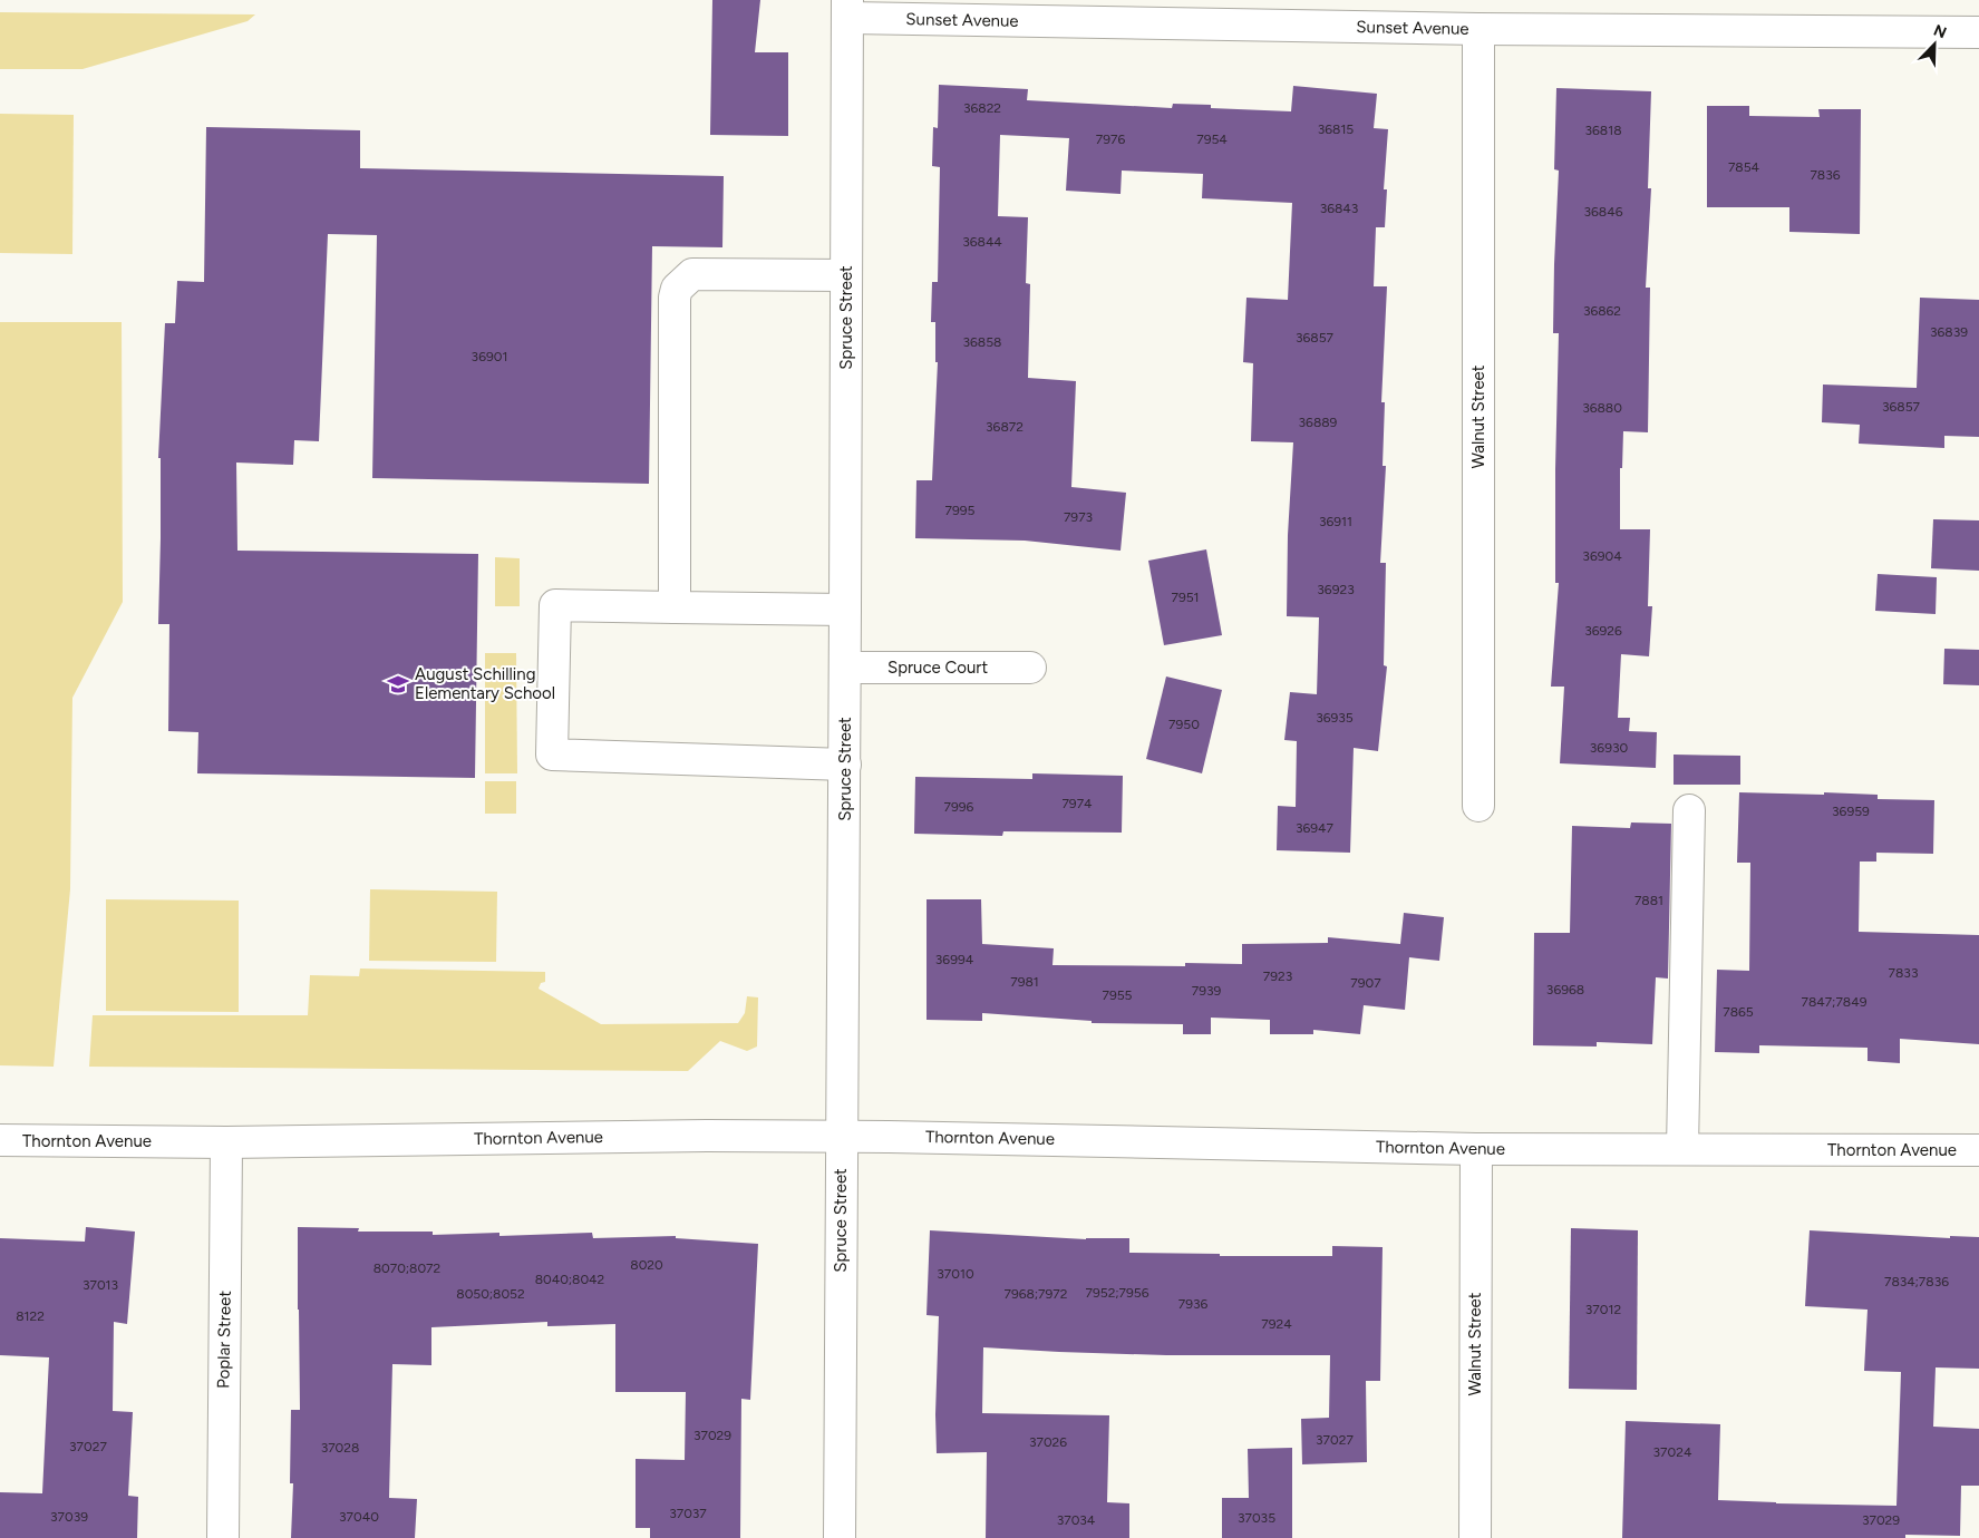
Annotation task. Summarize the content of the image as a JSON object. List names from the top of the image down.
{
  "streets": {
    "street": [
      "Sunset Avenue",
      "Spruce Street",
      "Walnut Street",
      "Spruce Court",
      "Thornton Avenue",
      "Poplar Street"
    ]
  },
  "crossings": [
    ["Sunset Avenue", "Spruce Street"],
    ["Sunset Avenue", "Walnut Street"],
    ["Spruce Street", "Spruce Court"],
    ["Spruce Street", "Thornton Avenue"],
    ["Walnut Street", "Thornton Avenue"],
    ["Thornton Avenue", "Poplar Street"]
  ],
  "places": {
    "school or university": ["August Schilling Elementary School"]
  },
  "house_numbers": [
    "36822",
    "36815",
    "36818",
    "7976",
    "7954",
    "7854",
    "7836",
    "36843",
    "36846",
    "36844",
    "36862",
    "36839",
    "36857",
    "36858",
    "36901",
    "36857",
    "36880",
    "36889",
    "36872",
    "7995",
    "7973",
    "36911",
    "36904",
    "36923",
    "7951",
    "36926",
    "36935",
    "7950",
    "36930",
    "7974",
    "7996",
    "36959",
    "36947",
    "7881",
    "36994",
    "7833",
    "7923",
    "7981",
    "7907",
    "36968",
    "7939",
    "7955",
    "7847;7849",
    "7865",
    "8020",
    "8070;8072",
    "37010",
    "8040;8042",
    "7834;7836",
    "37013",
    "7952;7956",
    "8050;8052",
    "7968;7972",
    "7936",
    "37012",
    "8122",
    "7924",
    "37029",
    "37027",
    "37026",
    "37027",
    "37028",
    "37024",
    "37037",
    "37039",
    "37040",
    "37035",
    "37034",
    "37029"
  ],
  "north": "top right"
}
